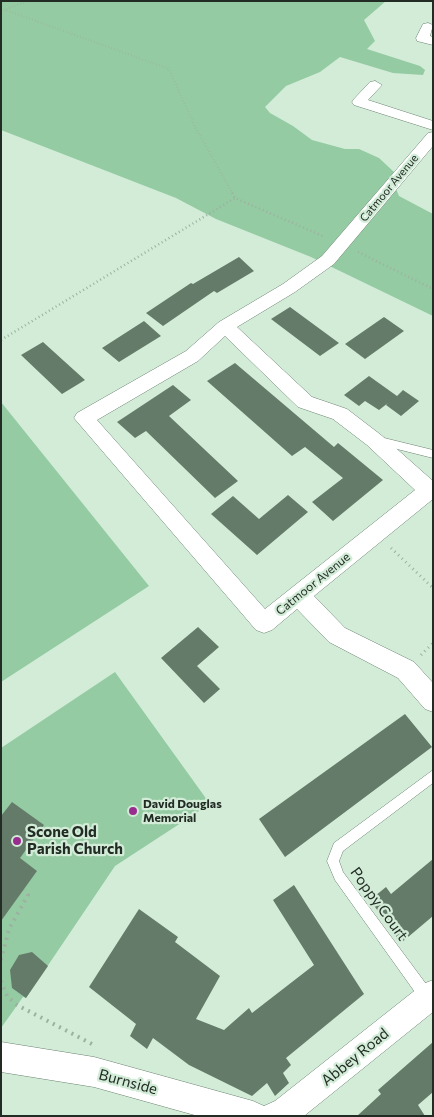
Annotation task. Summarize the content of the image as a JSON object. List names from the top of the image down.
{
  "streets": {
    "street": ["Catmoor Avenue", "Abbey Road", "Burnside"],
    "lane": ["Poppy Court"]
  },
  "crossings": [
    ["Poppy Court", "Abbey Road"]
  ],
  "places": ["David Douglas Memorial", "Scone Old Parish Church"]
}
